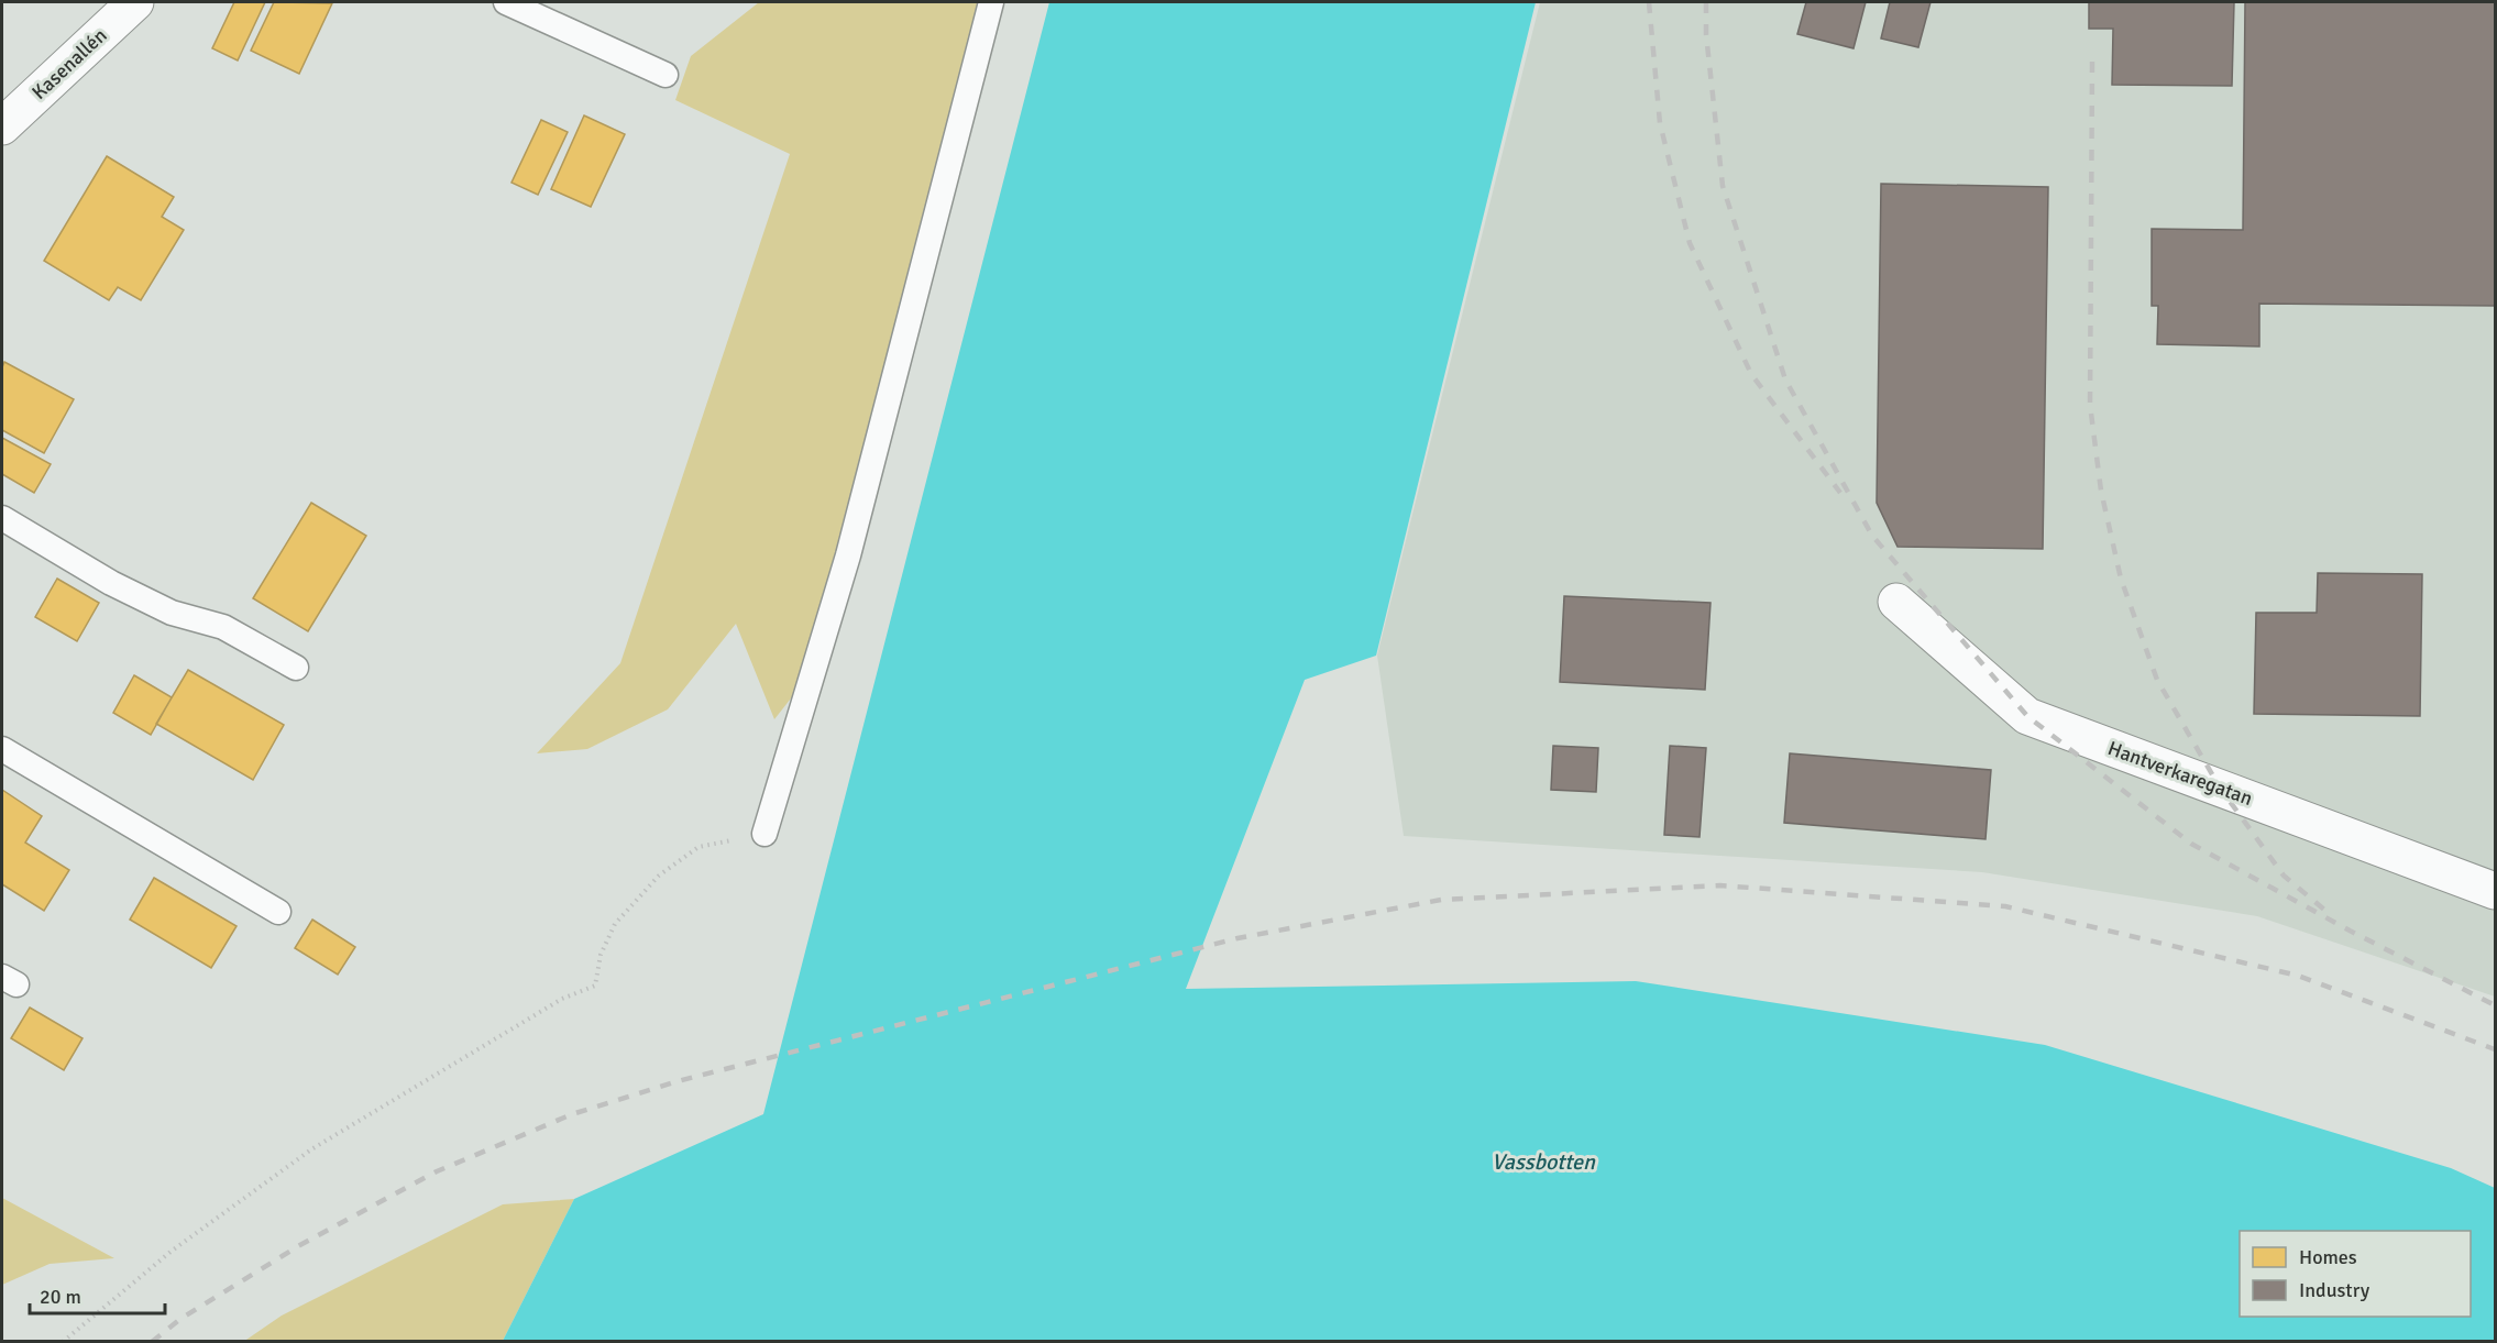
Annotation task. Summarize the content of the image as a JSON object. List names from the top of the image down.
{
  "streets": {
    "street": ["Kasenallén", "Hantverkaregatan"]
  },
  "water": ["Vassbotten"],
  "legend": ["Homes", "Industry"],
  "scale_bar": "20 m"
}
